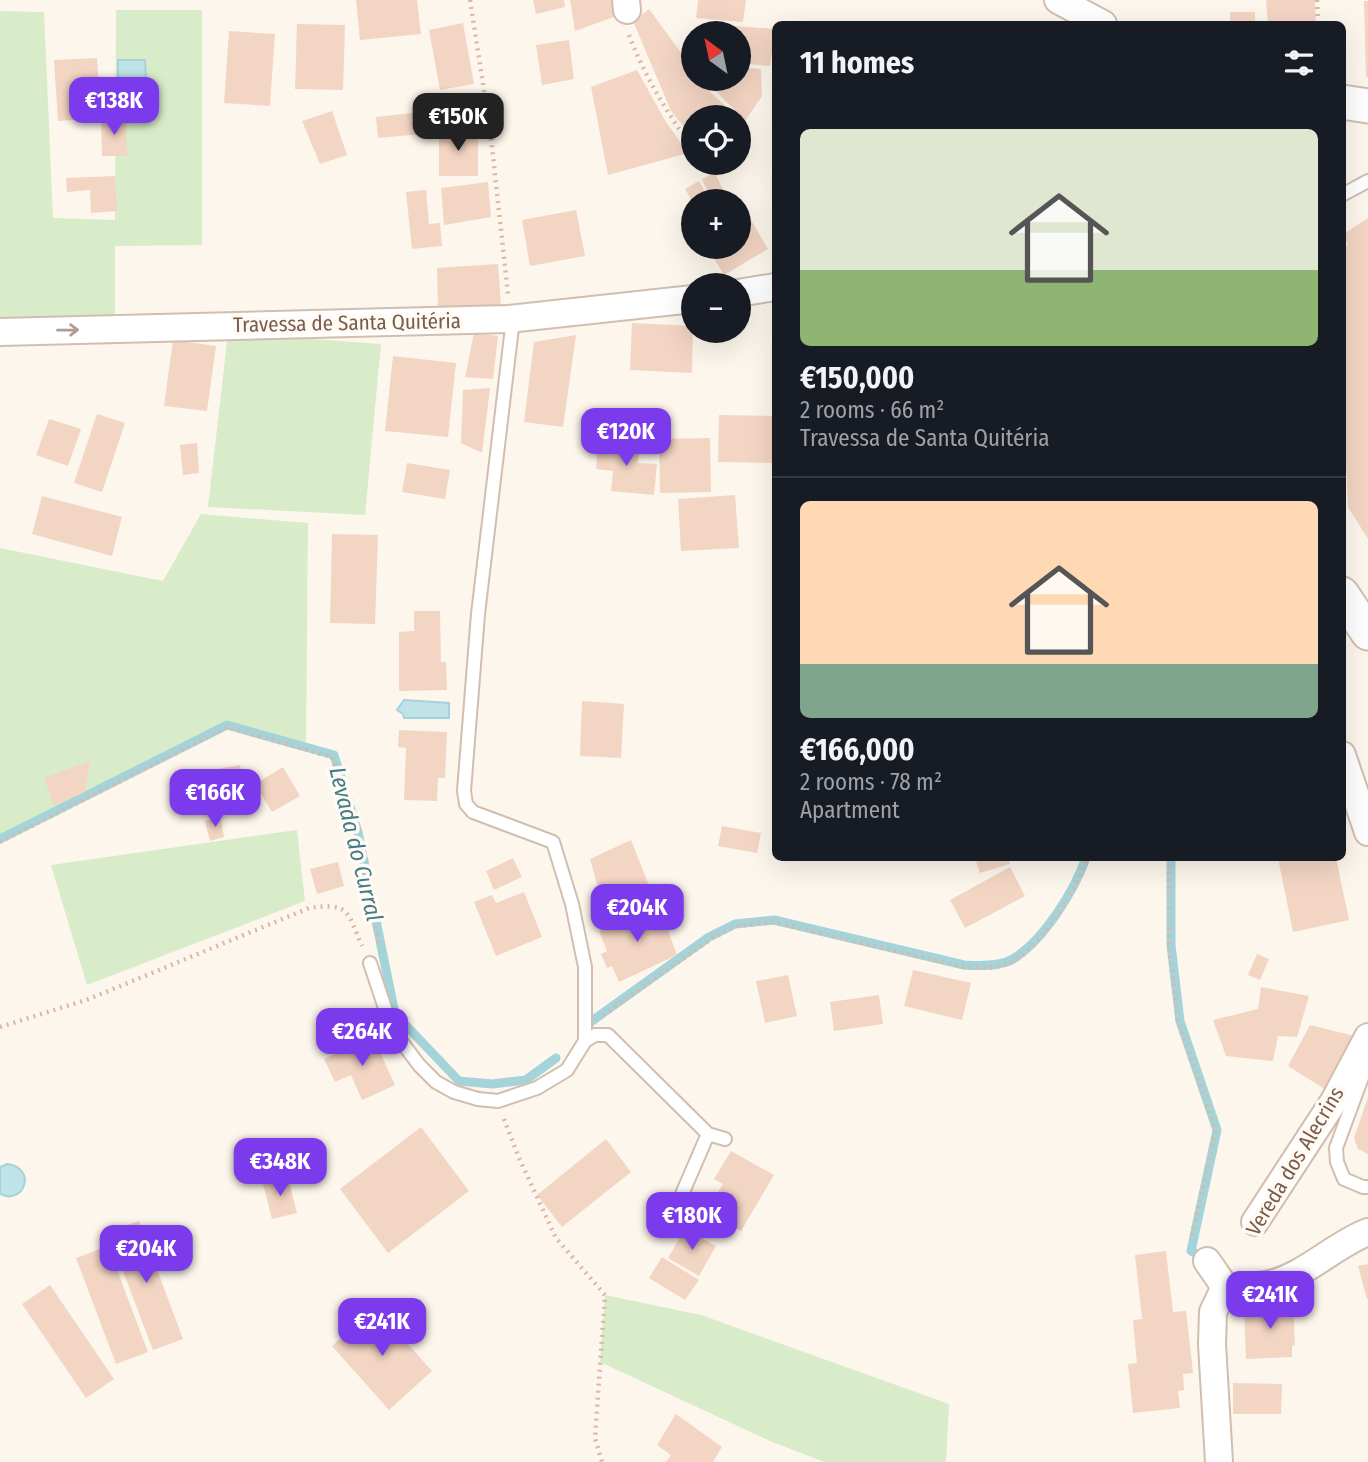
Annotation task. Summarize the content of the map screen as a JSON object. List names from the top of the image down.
{
  "streets": {
    "street": ["Travessa de Santa Quitéria", "Vereda dos Alecrins"]
  },
  "one_way": ["Travessa de Santa Quitéria"],
  "water": ["Levada do Curral"],
  "north": "top left",
  "page": {
    "map_buttons": ["+", "−"],
    "heading": "11 homes",
    "price": [
      "€138K",
      "€150K",
      "€120K",
      "€166K",
      "€204K",
      "€264K",
      "€348K",
      "€180K",
      "€204K",
      "€241K",
      "€241K"
    ],
    "list": [
      {
        "name": "€150,000",
        "note": "2 rooms · 66 m² · Travessa de Santa Quitéria"
      },
      {
        "name": "€166,000",
        "note": "2 rooms · 78 m² · Apartment"
      }
    ]
  }
}
